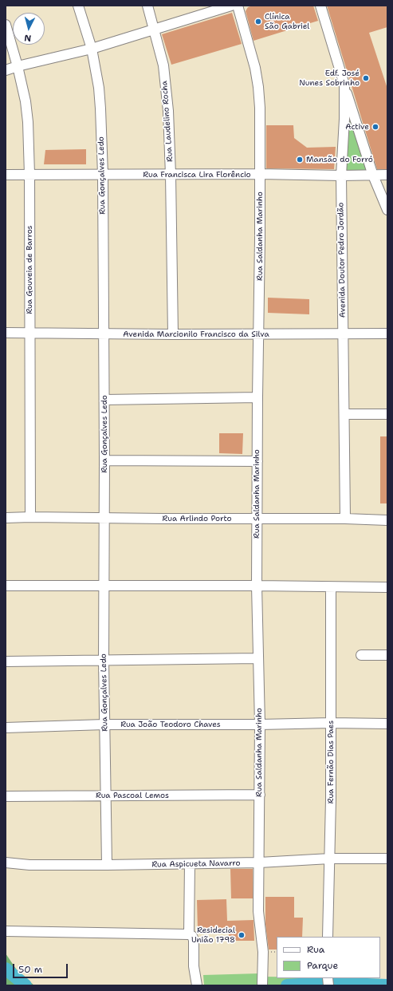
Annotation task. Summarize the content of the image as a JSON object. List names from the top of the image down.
{
  "streets": {
    "street": [
      "Rua Laudelino Rocha",
      "Rua Francisca Lira Florêncio",
      "Rua Gonçalves Ledo",
      "Rua Saldanha Marinho",
      "Avenida Doutor Pedro Jordão",
      "Rua Gouveia de Barros",
      "Avenida Marcionilo Francisco da Silva",
      "Rua Arlindo Porto",
      "Rua João Teodoro Chaves",
      "Rua Fernão Dias Paes",
      "Rua Pascoal Lemos",
      "Rua Aspicueta Navarro"
    ]
  },
  "crossings": [
    ["Rua Laudelino Rocha", "Rua Francisca Lira Florêncio"],
    ["Rua Laudelino Rocha", "Avenida Marcionilo Francisco da Silva"],
    ["Rua Francisca Lira Florêncio", "Rua Gonçalves Ledo"],
    ["Rua Francisca Lira Florêncio", "Rua Saldanha Marinho"],
    ["Rua Francisca Lira Florêncio", "Avenida Doutor Pedro Jordão"],
    ["Rua Francisca Lira Florêncio", "Rua Gouveia de Barros"],
    ["Rua Gonçalves Ledo", "Avenida Marcionilo Francisco da Silva"],
    ["Rua Gonçalves Ledo", "Rua Arlindo Porto"],
    ["Rua Gonçalves Ledo", "Rua João Teodoro Chaves"],
    ["Rua Gonçalves Ledo", "Rua Pascoal Lemos"],
    ["Rua Gonçalves Ledo", "Rua Aspicueta Navarro"],
    ["Rua Saldanha Marinho", "Avenida Marcionilo Francisco da Silva"],
    ["Rua Saldanha Marinho", "Rua Arlindo Porto"],
    ["Rua Saldanha Marinho", "Rua João Teodoro Chaves"],
    ["Rua Saldanha Marinho", "Rua Pascoal Lemos"],
    ["Rua Saldanha Marinho", "Rua Aspicueta Navarro"],
    ["Avenida Doutor Pedro Jordão", "Avenida Marcionilo Francisco da Silva"],
    ["Avenida Doutor Pedro Jordão", "Rua Arlindo Porto"],
    ["Rua Gouveia de Barros", "Avenida Marcionilo Francisco da Silva"],
    ["Rua Gouveia de Barros", "Rua Arlindo Porto"],
    ["Rua João Teodoro Chaves", "Rua Fernão Dias Paes"],
    ["Rua Fernão Dias Paes", "Rua Aspicueta Navarro"]
  ],
  "places": [
    "Clínica São Gabriel",
    "Edf. José Nunes Sobrinho",
    "Active",
    "Mansão do Forró",
    "Residecial União 1798"
  ],
  "legend": ["Rua", "Parque"],
  "scale_bar": "50 m",
  "north": "bottom"
}
